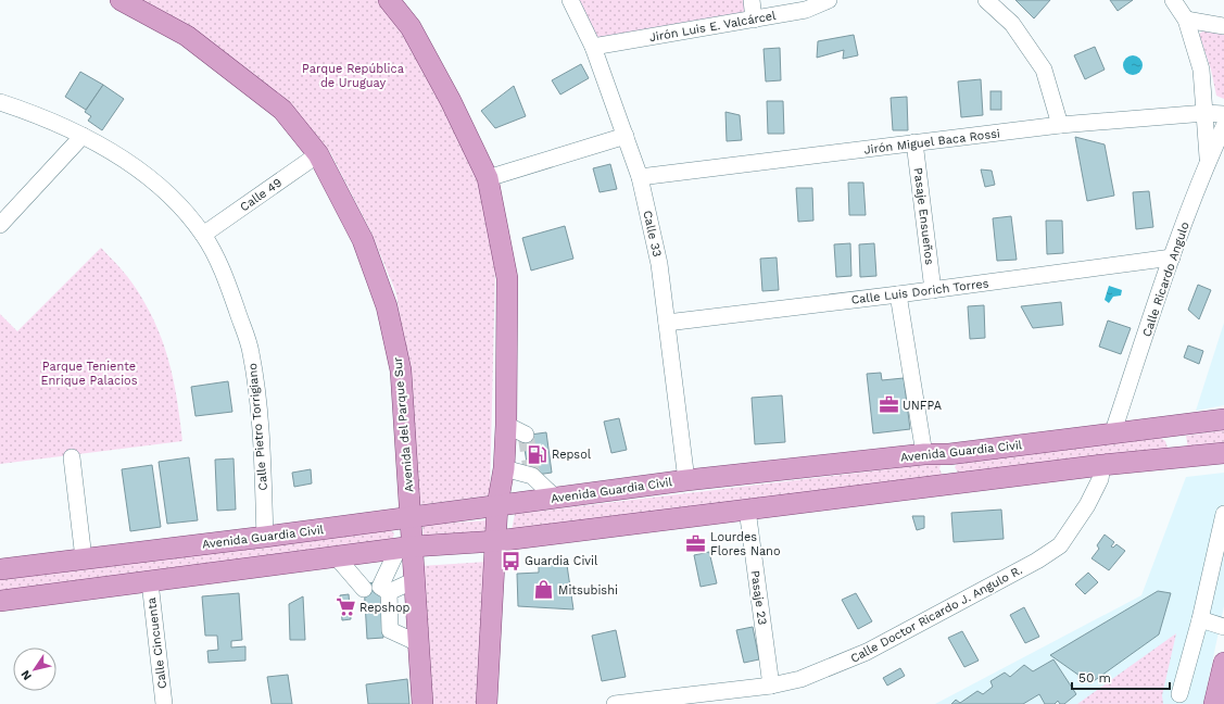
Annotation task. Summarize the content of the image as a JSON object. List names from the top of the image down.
{
  "streets": {
    "main road": ["Avenida del Parque Sur", "Avenida Guardia Civil"],
    "street": [
      "Jirón Luis E. Valcárcel",
      "Jirón Miguel Baca Rossi",
      "Calle 49",
      "Pasaje Ensueños",
      "Calle 33",
      "Calle Ricardo Angulo",
      "Calle Luis Dorich Torres",
      "Calle Pietro Torrigiano",
      "Pasaje 23",
      "Calle Doctor Ricardo J. Angulo R.",
      "Calle Cincuenta"
    ]
  },
  "crossings": [
    ["Jirón Luis E. Valcárcel", "Calle 33"],
    ["Jirón Miguel Baca Rossi", "Pasaje Ensueños"],
    ["Jirón Miguel Baca Rossi", "Calle 33"],
    ["Calle 49", "Avenida del Parque Sur"],
    ["Calle 49", "Calle Pietro Torrigiano"],
    ["Pasaje Ensueños", "Calle Luis Dorich Torres"],
    ["Calle 33", "Calle Luis Dorich Torres"],
    ["Calle 33", "Avenida Guardia Civil"],
    ["Calle Ricardo Angulo", "Calle Luis Dorich Torres"],
    ["Calle Ricardo Angulo", "Avenida Guardia Civil"],
    ["Avenida del Parque Sur", "Avenida Guardia Civil"],
    ["Calle Pietro Torrigiano", "Avenida Guardia Civil"],
    ["Pasaje 23", "Calle Doctor Ricardo J. Angulo R."]
  ],
  "parks": ["Parque República de Uruguay", "Parque Teniente Enrique Palacios"],
  "places": {
    "office": ["UNFPA", "Lourdes Flores Nano"],
    "fuel station": ["Repsol"],
    "bus stop": ["Guardia Civil"],
    "shop": ["Mitsubishi"],
    "supermarket": ["Repshop"]
  },
  "scale_bar": "50 m",
  "north": "bottom left"
}
